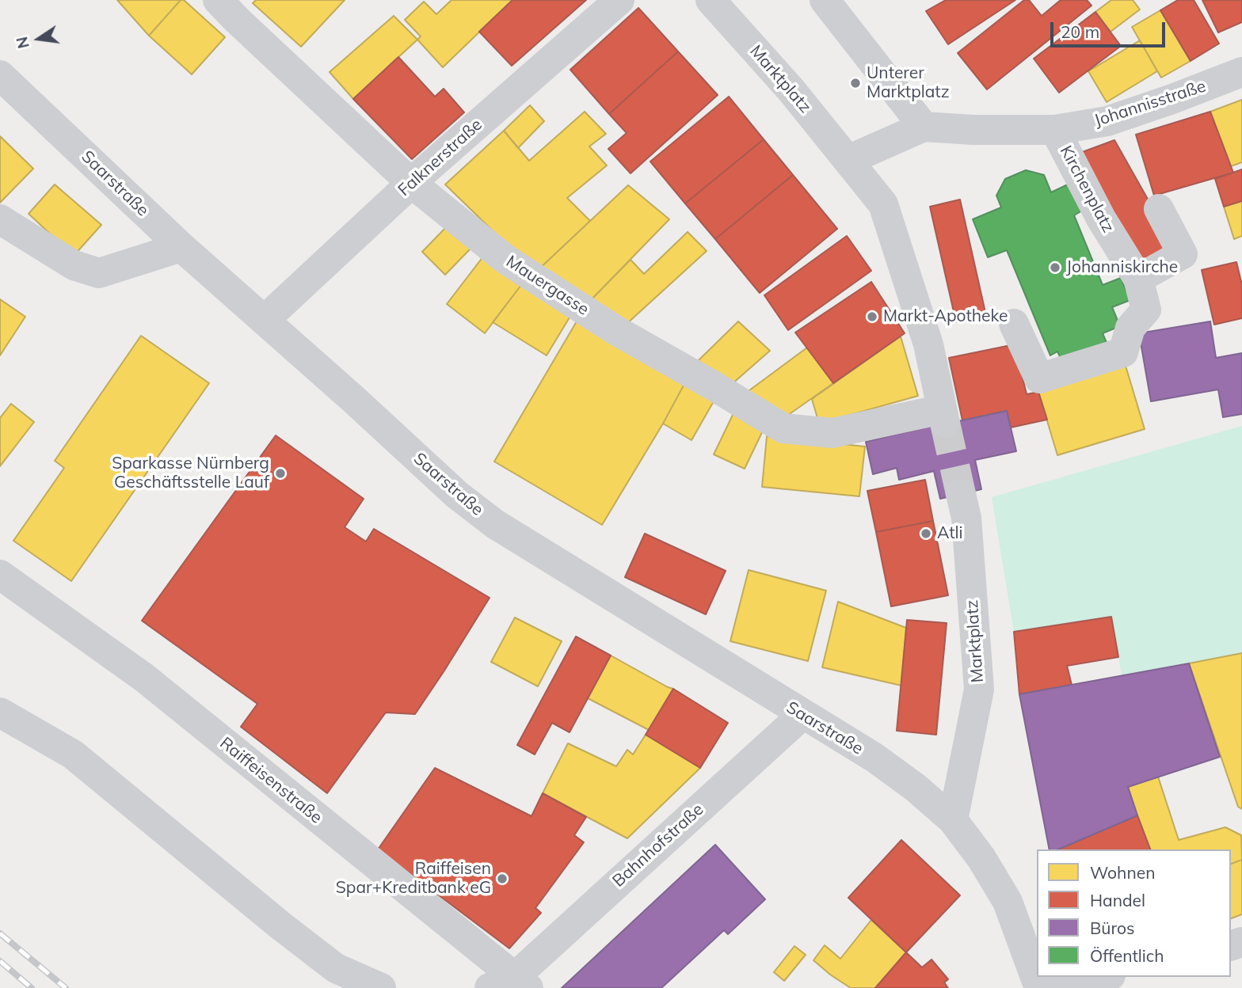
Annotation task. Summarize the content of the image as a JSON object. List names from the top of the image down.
{
  "streets": {
    "street": [
      "Marktplatz",
      "Johannisstraße",
      "Falknerstraße",
      "Saarstraße",
      "Kirchenplatz",
      "Mauergasse",
      "Raiffeisenstraße",
      "Bahnhofstraße"
    ]
  },
  "crossings": [
    ["Marktplatz", "Saarstraße"],
    ["Marktplatz", "Mauergasse"],
    ["Johannisstraße", "Kirchenplatz"],
    ["Falknerstraße", "Saarstraße"],
    ["Falknerstraße", "Mauergasse"],
    ["Saarstraße", "Bahnhofstraße"],
    ["Raiffeisenstraße", "Bahnhofstraße"]
  ],
  "places": [
    "Unterer Marktplatz",
    "Johanniskirche",
    "Markt-Apotheke",
    "Sparkasse Nürnberg Geschäftsstelle Lauf",
    "Atli",
    "Raiffeisen Spar+Kreditbank eG"
  ],
  "legend": [
    "Wohnen",
    "Handel",
    "Büros",
    "Öffentlich"
  ],
  "scale_bar": "20 m",
  "north": "left"
}
